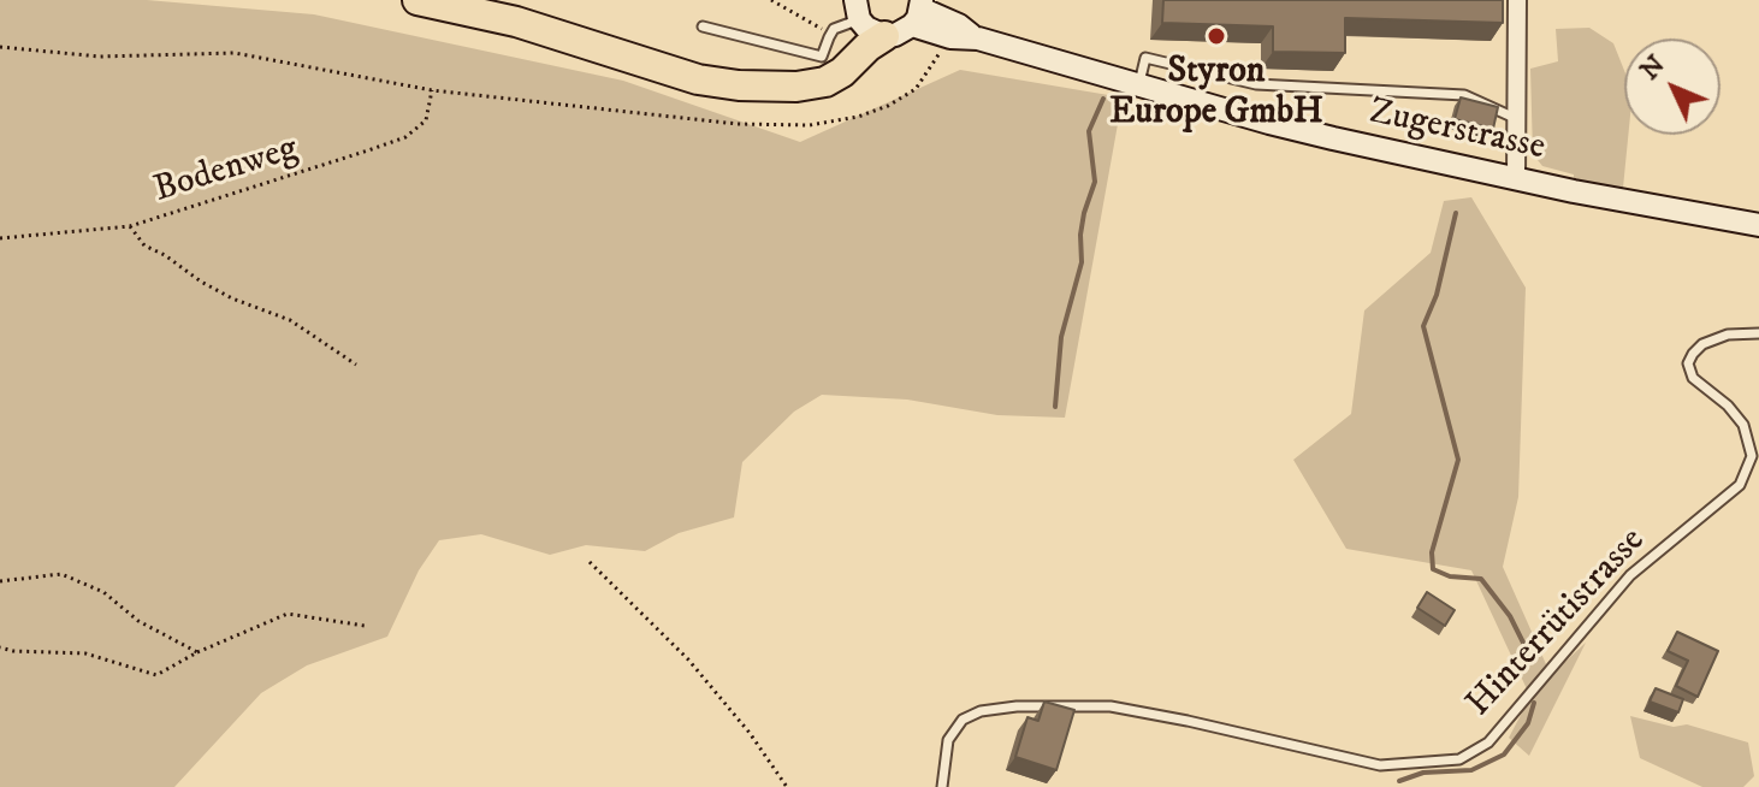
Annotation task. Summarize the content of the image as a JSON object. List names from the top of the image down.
{
  "streets": {
    "main road": ["Zugerstrasse"],
    "lane": ["Hinterrütistrasse"],
    "path": ["Bodenweg"]
  },
  "places": ["Styron Europe GmbH"],
  "north": "top left"
}
